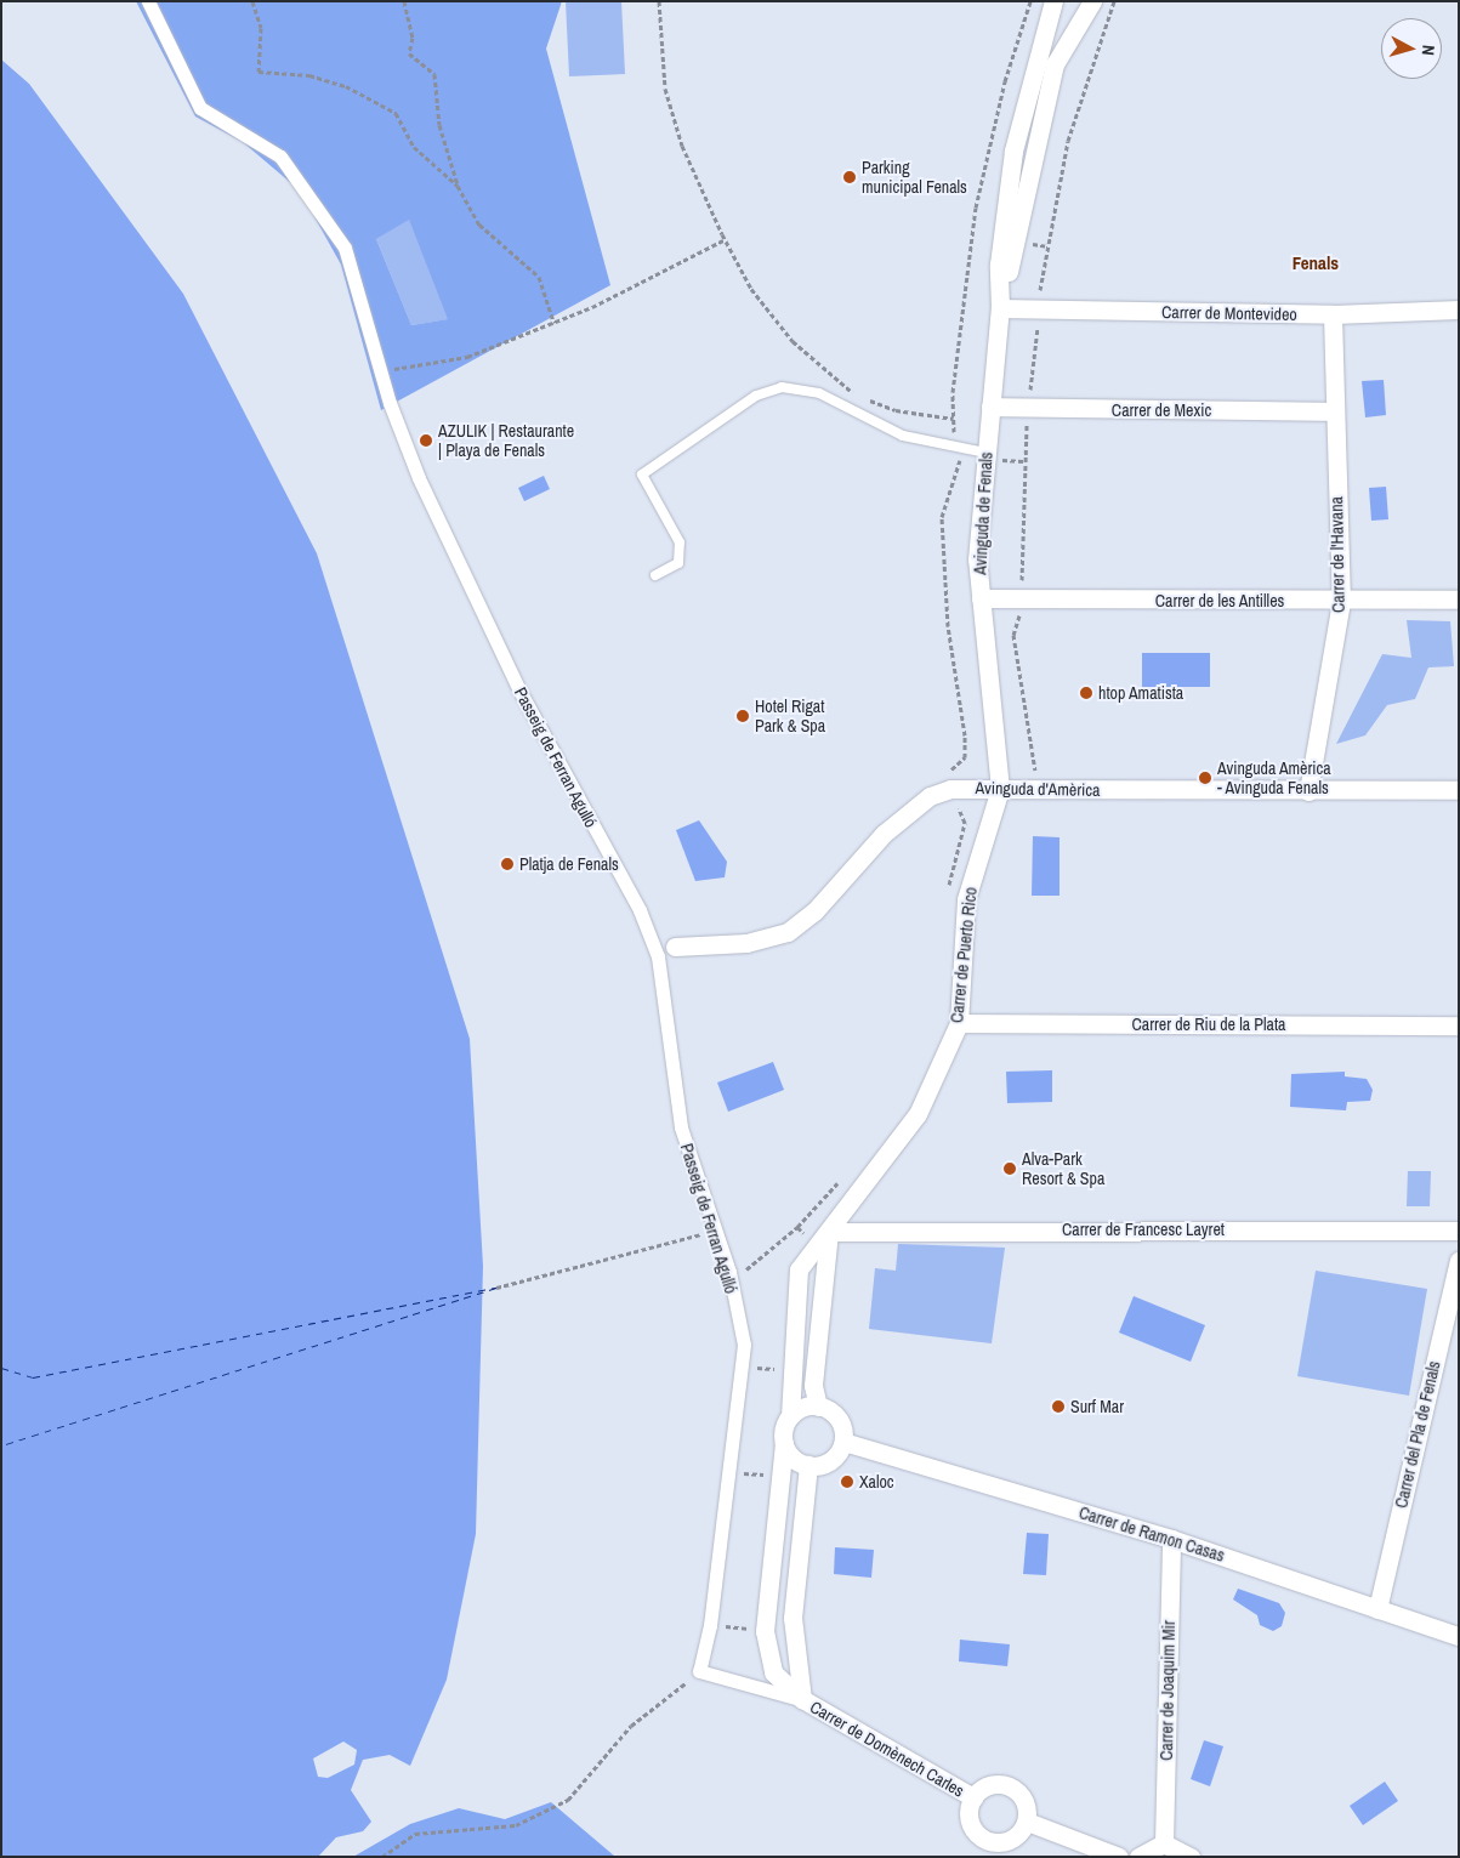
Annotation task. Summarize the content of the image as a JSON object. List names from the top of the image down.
{
  "streets": {
    "street": [
      "Carrer de Montevideo",
      "Carrer de Mexic",
      "Avinguda de Fenals",
      "Carrer de l'Havana",
      "Carrer de les Antilles",
      "Passeig de Ferran Agulló",
      "Avinguda d'Amèrica",
      "Carrer de Puerto Rico",
      "Carrer de Riu de la Plata",
      "Carrer de Francesc Layret",
      "Carrer del Pla de Fenals",
      "Carrer de Ramon Casas",
      "Carrer de Joaquim Mir",
      "Carrer de Domènech Carles"
    ]
  },
  "crossings": [
    ["Carrer de Montevideo", "Avinguda de Fenals"],
    ["Carrer de Montevideo", "Carrer de l'Havana"],
    ["Carrer de Mexic", "Avinguda de Fenals"],
    ["Carrer de Mexic", "Carrer de l'Havana"],
    ["Avinguda de Fenals", "Carrer de les Antilles"],
    ["Avinguda de Fenals", "Avinguda d'Amèrica"],
    ["Avinguda de Fenals", "Carrer de Puerto Rico"],
    ["Carrer de l'Havana", "Carrer de les Antilles"],
    ["Carrer de l'Havana", "Avinguda d'Amèrica"],
    ["Avinguda d'Amèrica", "Carrer de Puerto Rico"],
    ["Carrer de Puerto Rico", "Carrer de Riu de la Plata"],
    ["Carrer de Puerto Rico", "Carrer de Francesc Layret"],
    ["Carrer del Pla de Fenals", "Carrer de Ramon Casas"],
    ["Carrer de Ramon Casas", "Carrer de Joaquim Mir"]
  ],
  "districts": ["Fenals"],
  "places": [
    "Parking municipal Fenals",
    "AZULIK | Restaurante | Playa de Fenals",
    "htop Amatista",
    "Hotel Rigat Park & Spa",
    "Avinguda Amèrica - Avinguda Fenals",
    "Platja de Fenals",
    "Alva-Park Resort & Spa",
    "Surf Mar",
    "Xaloc"
  ],
  "north": "right"
}
